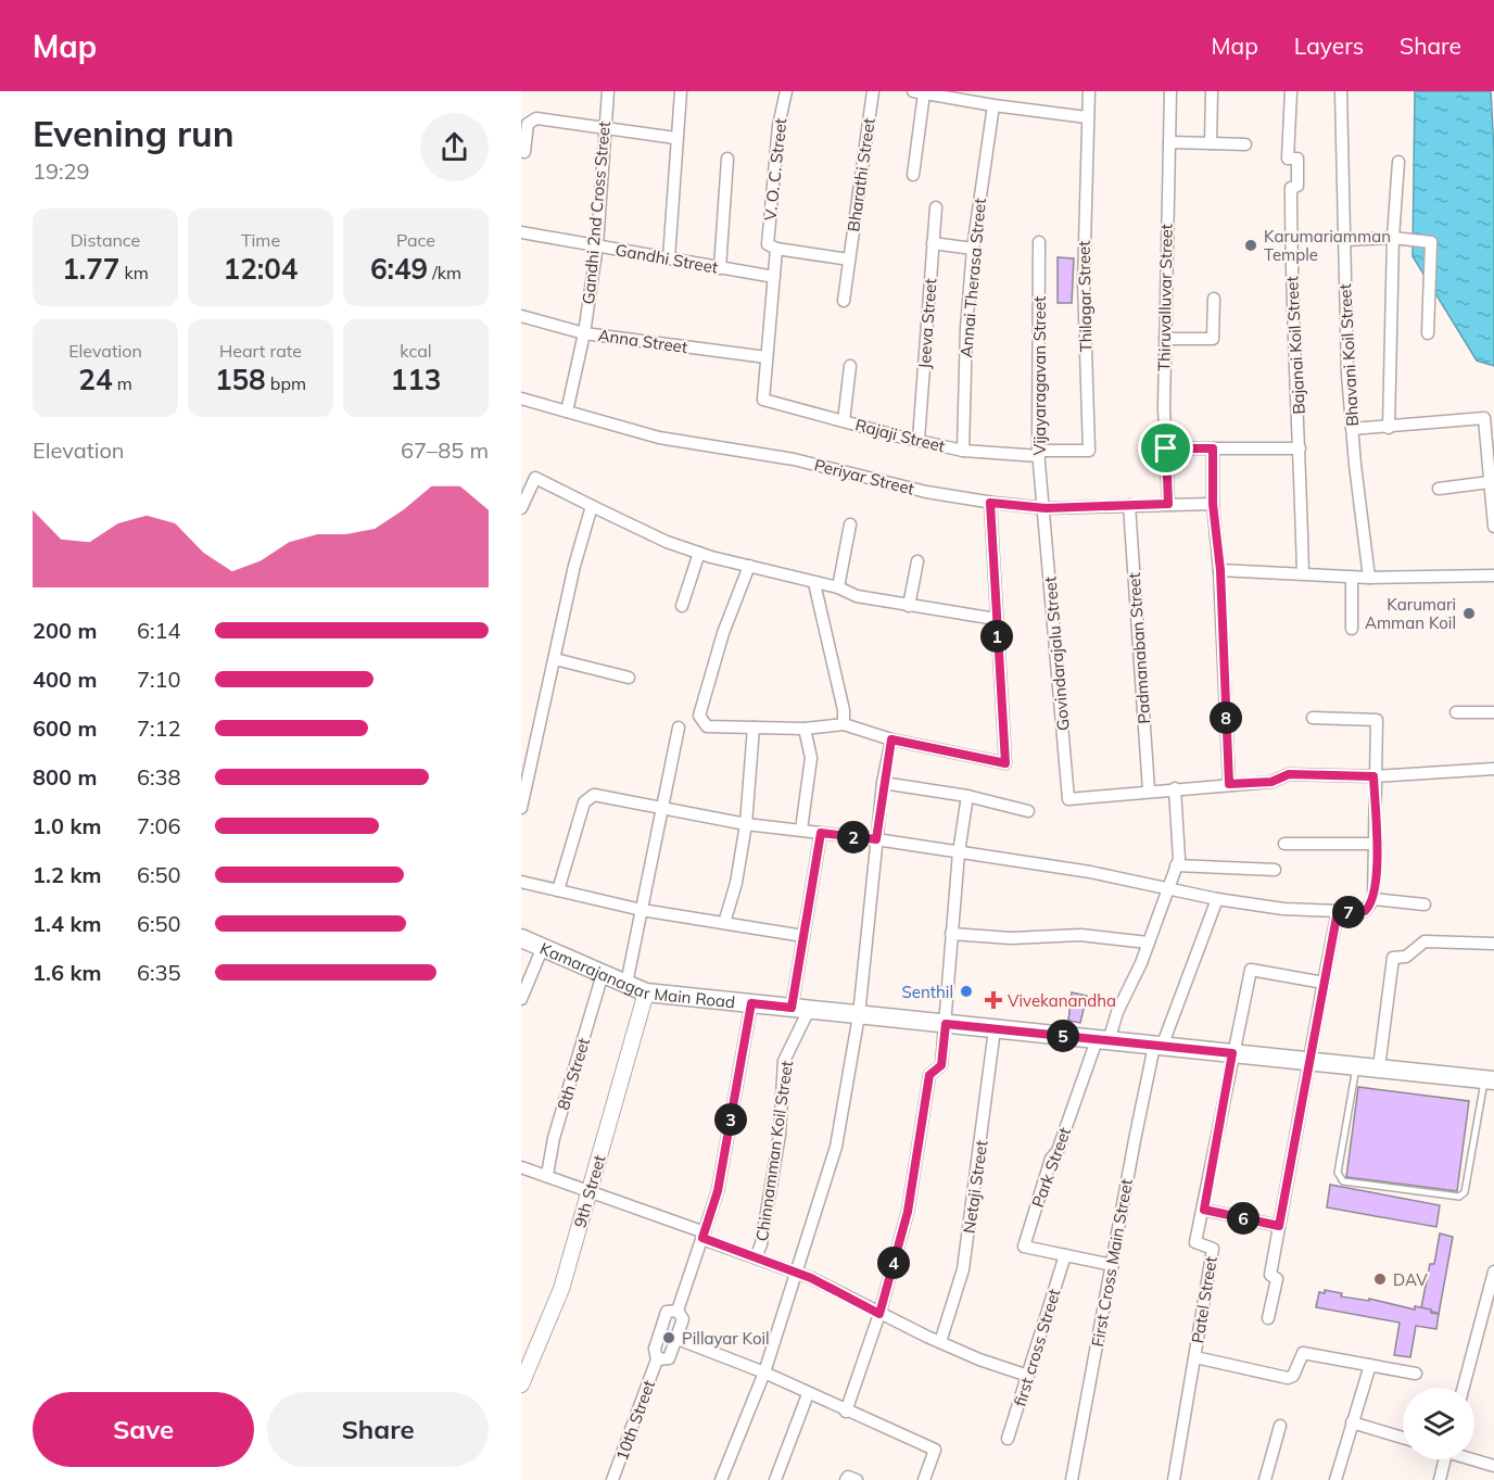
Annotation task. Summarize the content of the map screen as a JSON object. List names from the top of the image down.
{
  "streets": {
    "main road": ["Kamarajanagar Main Road"],
    "street": [
      "V. O. C. Street",
      "Bharathi Street",
      "Gandhi 2nd Cross Street",
      "Gandhi Street",
      "Annai Therasa Street",
      "Thilagar Street",
      "Thiruvalluvar Street",
      "Jeeva Street",
      "Anna Street",
      "Bajanai Koil Street",
      "Bhavani Koil Street",
      "Vijayaragavan Street",
      "Rajaji Street",
      "Periyar Street",
      "Padmanaban Street",
      "Govindarajalu Street",
      "8th Street",
      "Chinnamman Koil Street",
      "Park Street",
      "Netaji Street",
      "9th Street",
      "First Cross Main Street",
      "Patel Street",
      "first cross Street",
      "10th Street"
    ]
  },
  "crossings": [
    ["V. O. C. Street", "Gandhi Street"],
    ["V. O. C. Street", "Anna Street"],
    ["V. O. C. Street", "Rajaji Street"],
    ["Gandhi 2nd Cross Street", "Gandhi Street"],
    ["Gandhi 2nd Cross Street", "Anna Street"],
    ["Gandhi 2nd Cross Street", "Periyar Street"],
    ["Annai Therasa Street", "Rajaji Street"],
    ["Thilagar Street", "Vijayaragavan Street"],
    ["Thilagar Street", "Rajaji Street"],
    ["Thiruvalluvar Street", "Periyar Street"],
    ["Jeeva Street", "Rajaji Street"],
    ["Vijayaragavan Street", "Rajaji Street"],
    ["Vijayaragavan Street", "Periyar Street"],
    ["Vijayaragavan Street", "Govindarajalu Street"],
    ["Periyar Street", "Padmanaban Street"],
    ["Periyar Street", "Govindarajalu Street"],
    ["Padmanaban Street", "Govindarajalu Street"],
    ["Kamarajanagar Main Road", "8th Street"],
    ["Kamarajanagar Main Road", "Chinnamman Koil Street"],
    ["Kamarajanagar Main Road", "Park Street"],
    ["Kamarajanagar Main Road", "Netaji Street"],
    ["Kamarajanagar Main Road", "9th Street"],
    ["Kamarajanagar Main Road", "First Cross Main Street"],
    ["Kamarajanagar Main Road", "Patel Street"],
    ["Kamarajanagar Main Road", "10th Street"],
    ["Park Street", "First Cross Main Street"],
    ["Park Street", "first cross Street"]
  ],
  "places": {
    "other": [
      "Karumariamman Temple",
      "Karumari Amman Koil",
      "Senthil",
      "DAV",
      "Pillayar Koil"
    ],
    "health": ["Vivekanandha"]
  },
  "page": {
    "header": "Map",
    "nav": ["Map", "Layers", "Share"],
    "heading": ["Evening run", "19:29"],
    "stats": [
      ["Distance", "1.77 km"],
      ["Time", "12:04"],
      ["Pace", "6:49 /km"],
      ["Elevation", "24 m"],
      ["Heart rate", "158 bpm"],
      ["kcal", "113"]
    ],
    "chart": ["Elevation", "67–85 m"],
    "list": [
      {
        "name": "200 m",
        "note": "6:14"
      },
      {
        "name": "400 m",
        "note": "7:10"
      },
      {
        "name": "600 m",
        "note": "7:12"
      },
      {
        "name": "800 m",
        "note": "6:38"
      },
      {
        "name": "1.0 km",
        "note": "7:06"
      },
      {
        "name": "1.2 km",
        "note": "6:50"
      },
      {
        "name": "1.4 km",
        "note": "6:50"
      },
      {
        "name": "1.6 km",
        "note": "6:35"
      }
    ],
    "pins": [
      "1",
      "8",
      "2",
      "7",
      "5",
      "3",
      "6",
      "4"
    ],
    "buttons": ["Save", "Share"]
  }
}
